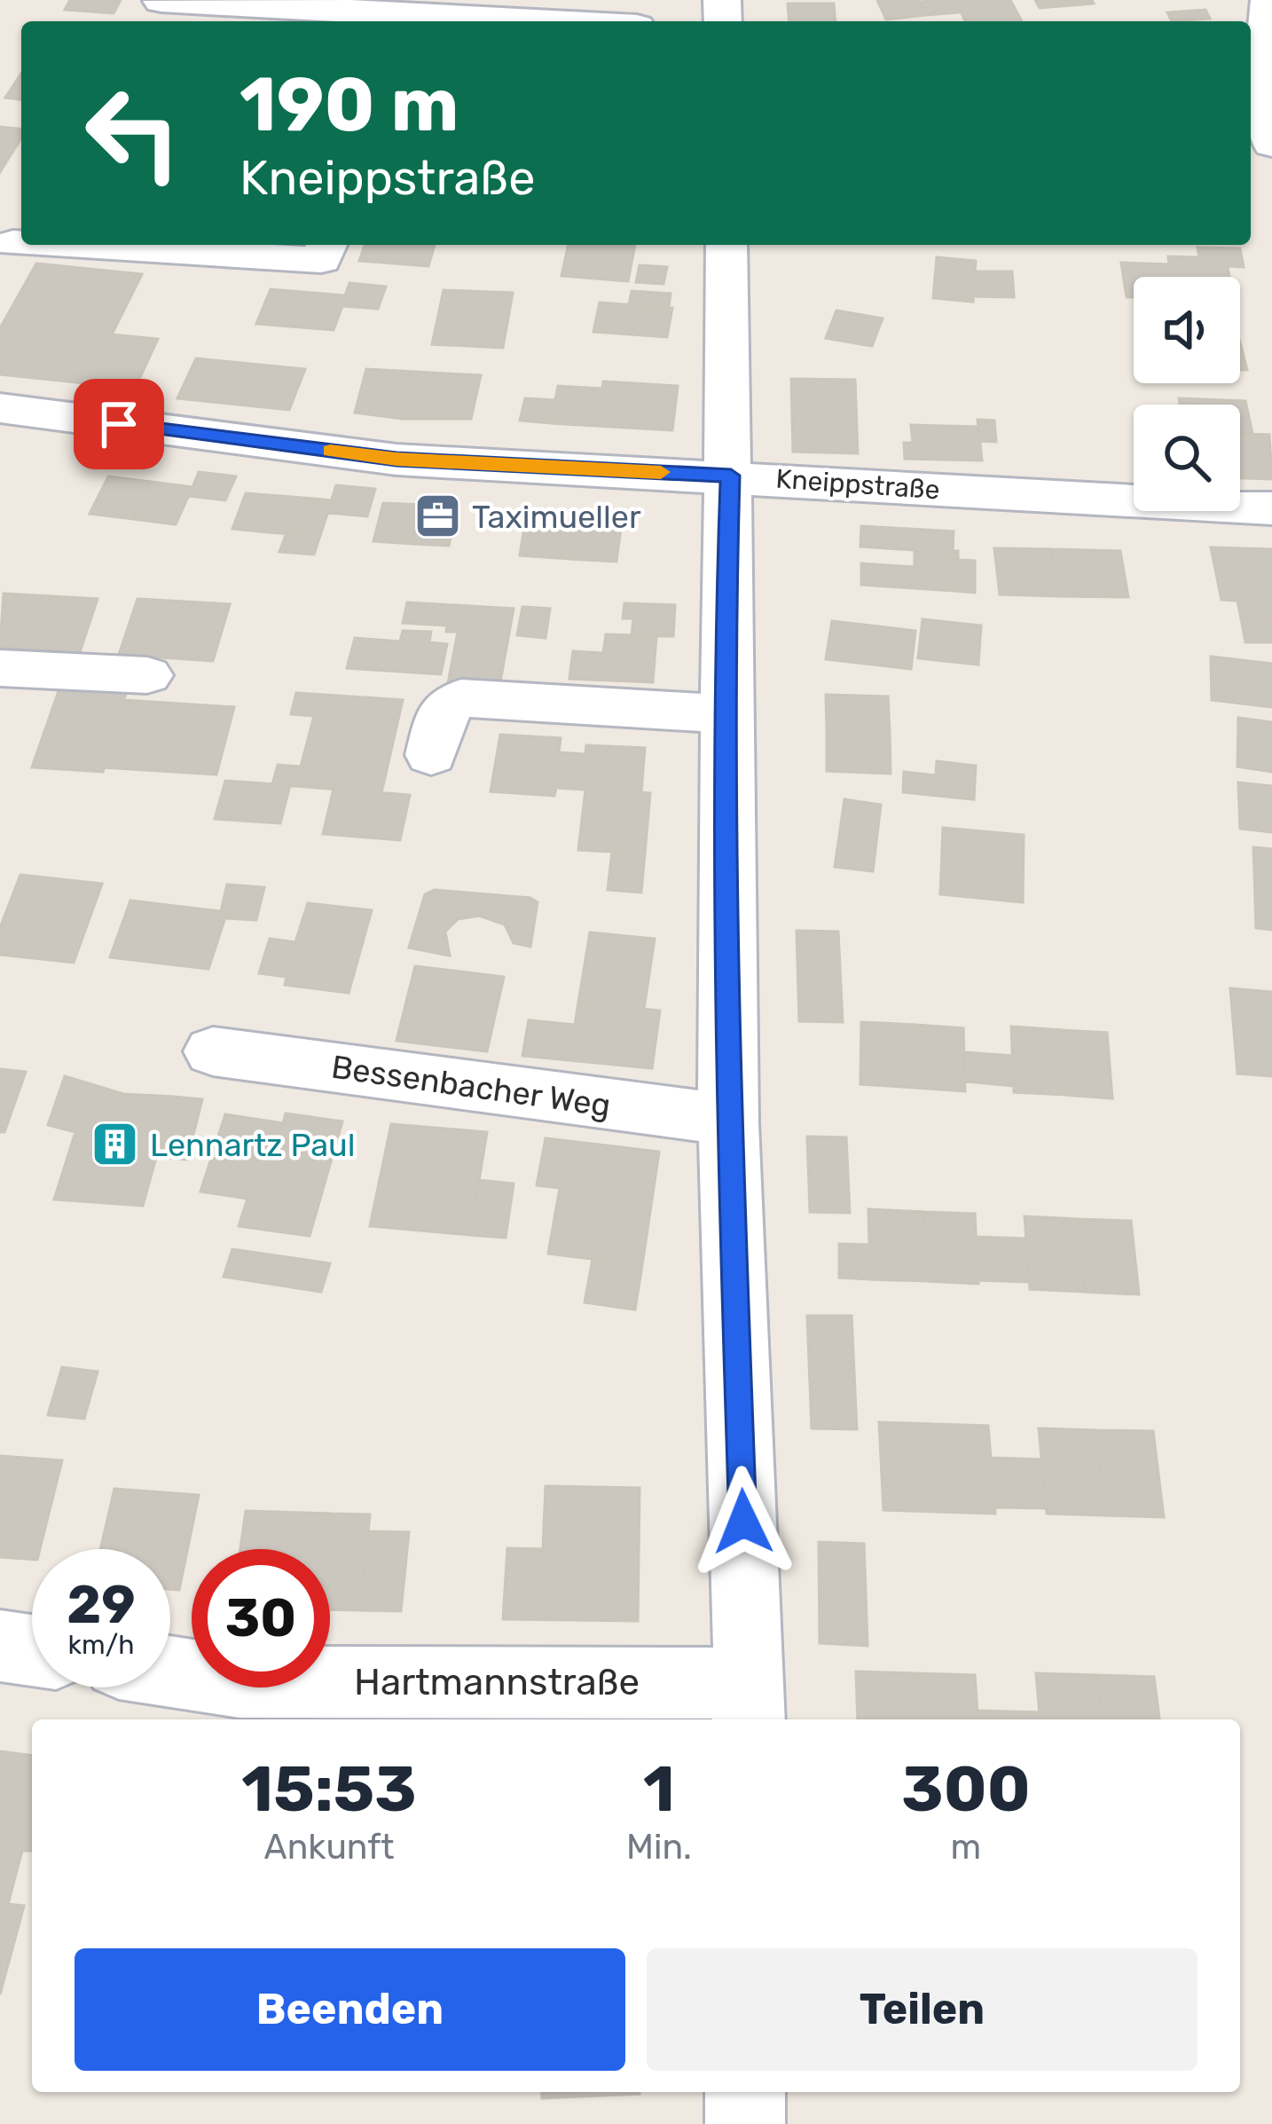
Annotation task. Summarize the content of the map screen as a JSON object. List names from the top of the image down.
{
  "streets": {
    "street": ["Kneippstraße", "Bessenbacher Weg", "Hartmannstraße"]
  },
  "places": {
    "office": ["Taximueller"],
    "building": ["Lennartz Paul"]
  },
  "page": {
    "turn": ["190 m", "Kneippstraße"],
    "speed": "29 km/h",
    "limit": "30",
    "eta": [
      "15:53",
      "Ankunft",
      "1",
      "Min.",
      "300",
      "m"
    ],
    "buttons": ["Beenden", "Teilen"]
  }
}
